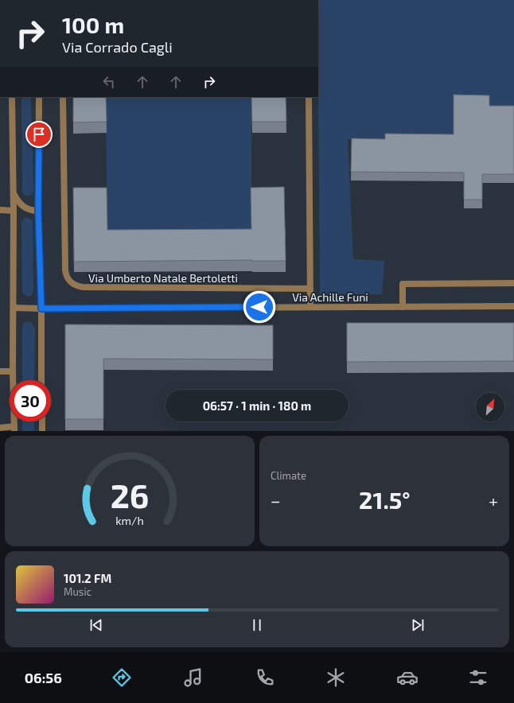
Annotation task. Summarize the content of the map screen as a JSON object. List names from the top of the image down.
{
  "streets": {
    "street": ["Via Umberto Natale Bertoletti", "Via Achille Funi"]
  },
  "north": "top right",
  "page": {
    "turn": ["100 m", "Via Corrado Cagli"],
    "limit": "30",
    "trip": "06:57 · 1 min · 180 m",
    "tile": "Climate",
    "heat": ["−", "21.5°", "+"],
    "song": ["101.2 FM", "Music"],
    "tabs": "06:56",
    "gauge": ["26", "km/h"]
  }
}
